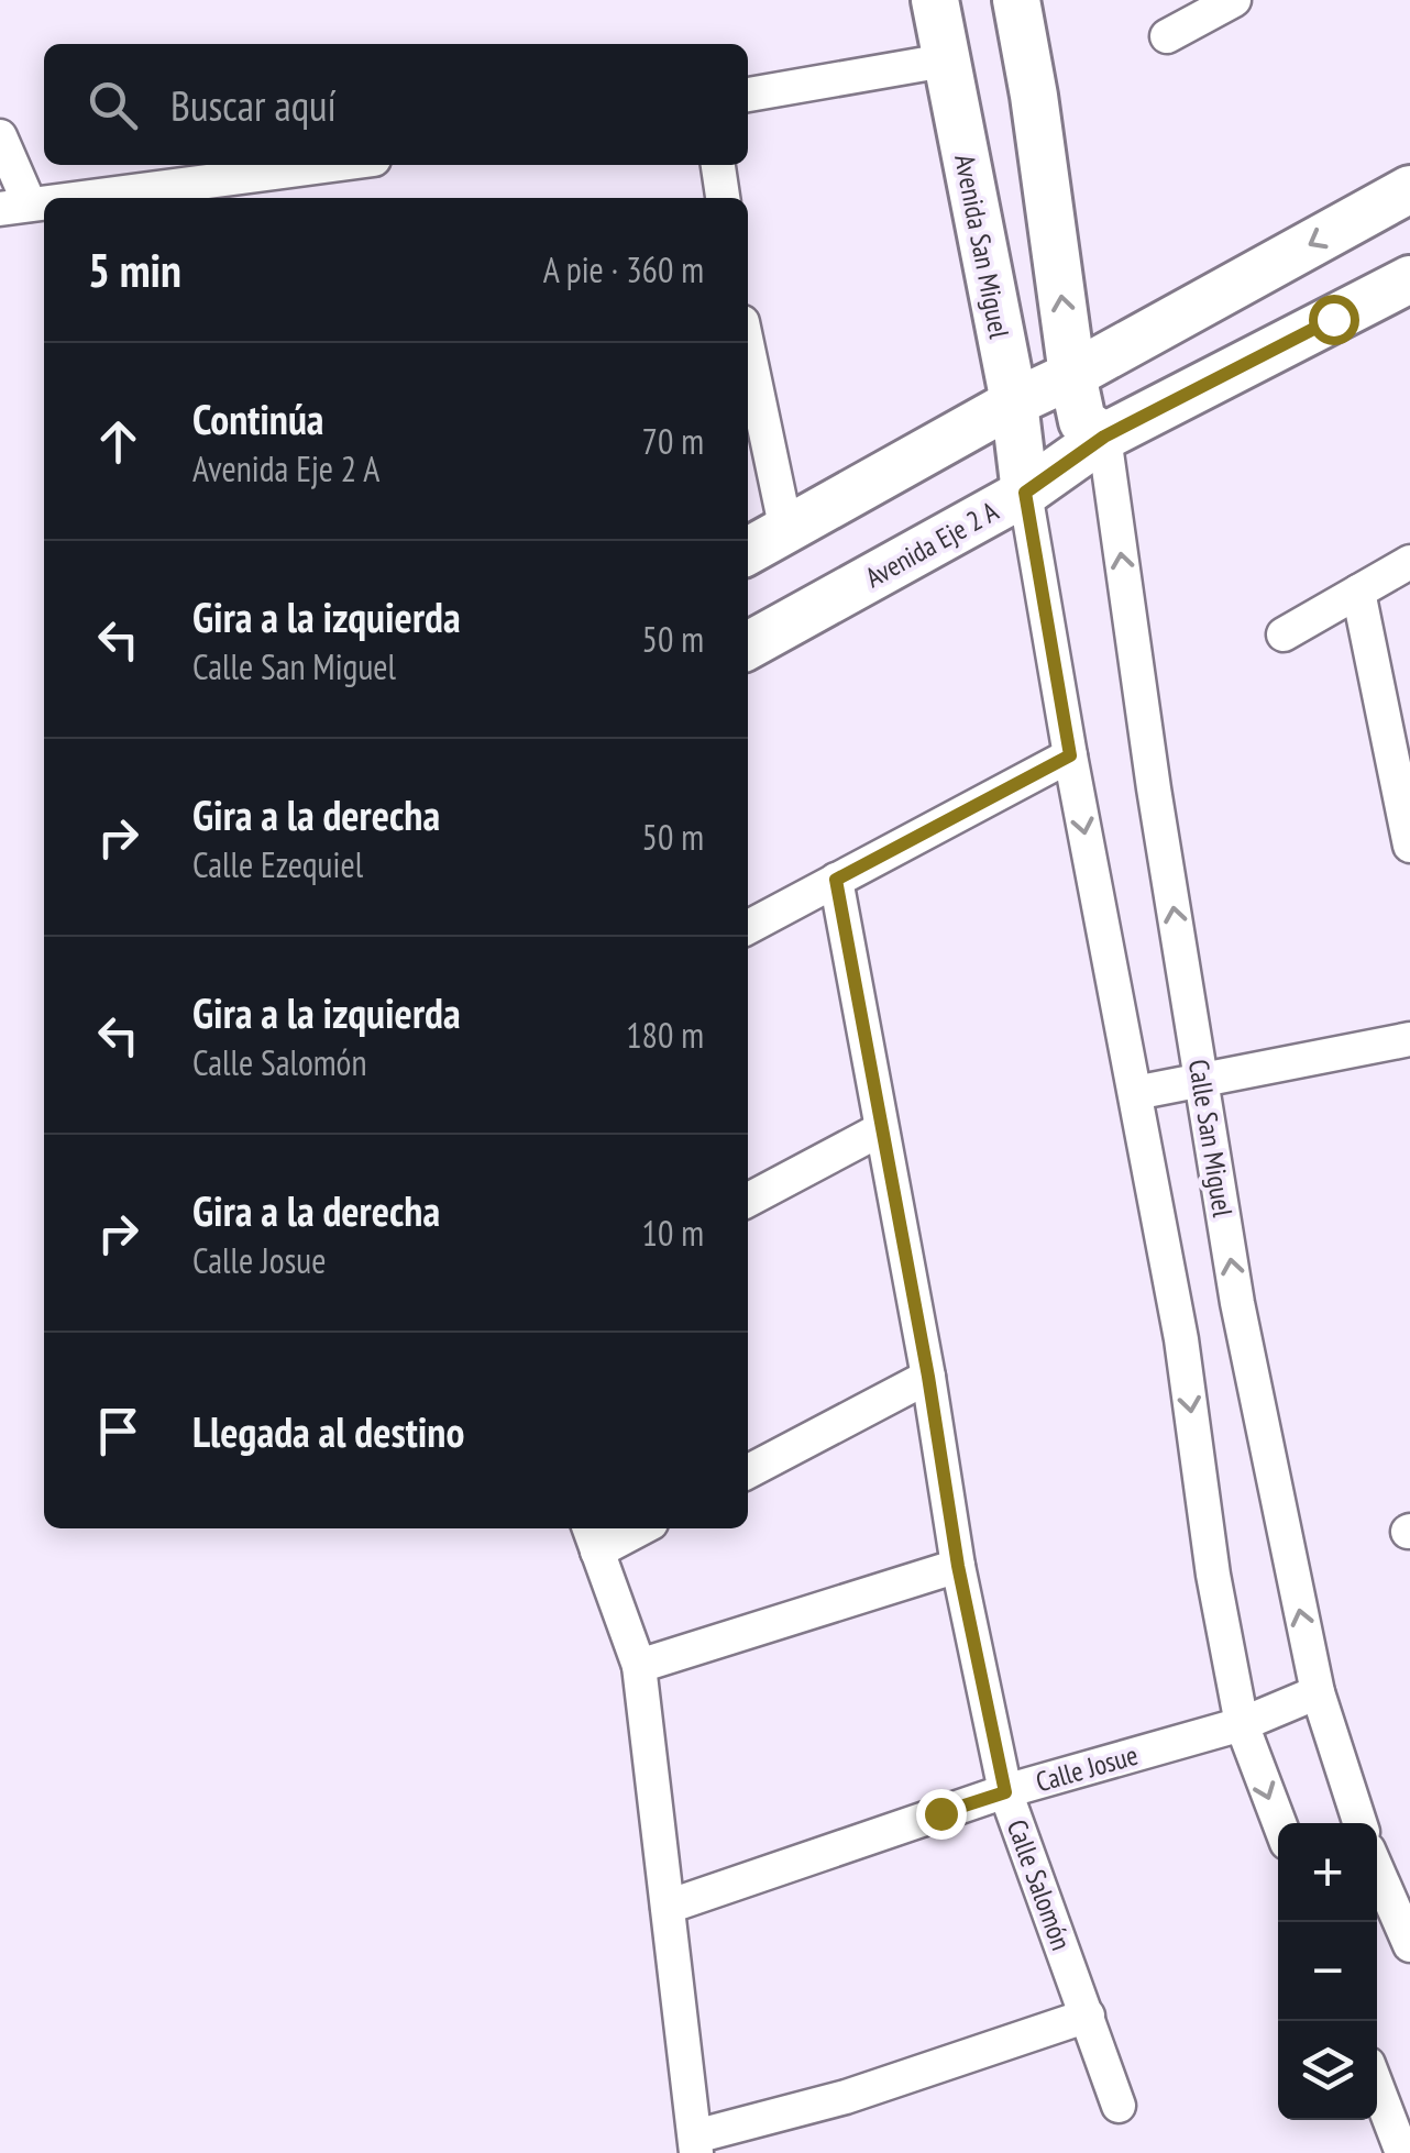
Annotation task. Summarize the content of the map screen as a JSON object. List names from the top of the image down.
{
  "streets": {
    "street": [
      "Avenida San Miguel",
      "Avenida Eje 2 A",
      "Calle San Miguel",
      "Calle Josue",
      "Calle Salomón"
    ]
  },
  "crossings": [
    ["Avenida San Miguel", "Avenida Eje 2 A"],
    ["Avenida Eje 2 A", "Calle San Miguel"],
    ["Calle San Miguel", "Calle Josue"],
    ["Calle Josue", "Calle Salomón"]
  ],
  "page": {
    "search": "Buscar aquí",
    "heading": ["5 min", "A pie · 360 m"],
    "list": [
      ["Continúa", "Avenida Eje 2 A", "70 m"],
      ["Gira a la izquierda", "Calle San Miguel", "50 m"],
      ["Gira a la derecha", "Calle Ezequiel", "50 m"],
      ["Gira a la izquierda", "Calle Salomón", "180 m"],
      ["Gira a la derecha", "Calle Josue", "10 m"],
      "Llegada al destino"
    ],
    "map_buttons": ["+", "−"]
  }
}
